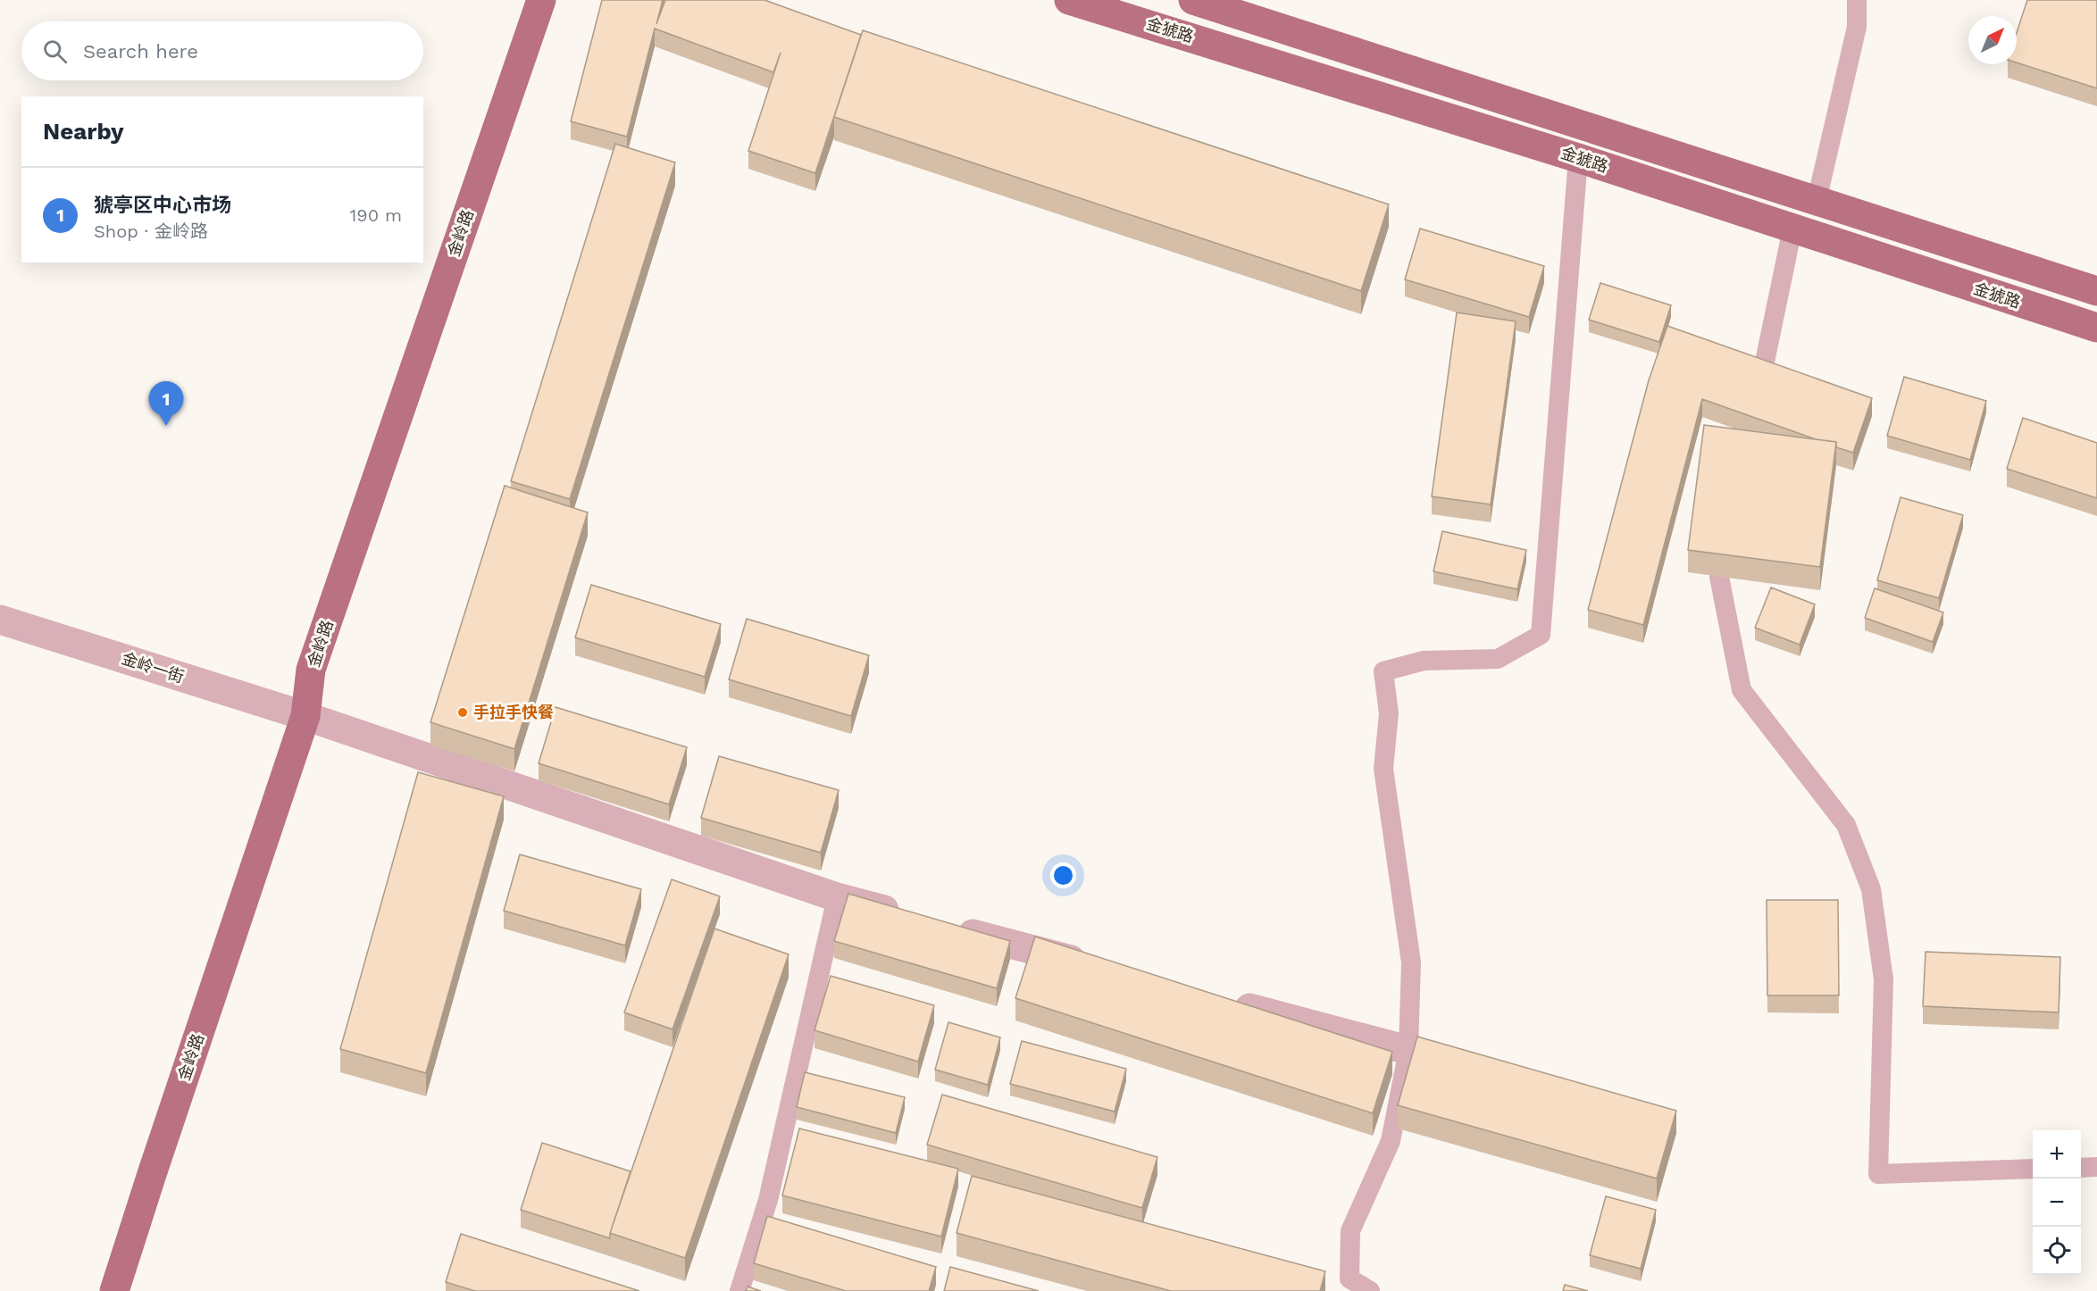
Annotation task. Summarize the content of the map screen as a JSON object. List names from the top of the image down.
{
  "streets": {
    "main road": ["金猇路", "金岭路"],
    "street": ["金岭一街"]
  },
  "crossings": [
    ["金岭路", "金岭一街"]
  ],
  "places": ["手拉手快餐"],
  "north": "top right",
  "page": {
    "search": "Search here",
    "heading": "Nearby",
    "list": [
      {
        "mark": "1",
        "name": "猇亭区中心市场",
        "note": "Shop · 金岭路",
        "value": "190 m"
      }
    ],
    "pins": "1",
    "map_buttons": ["+", "−"]
  }
}
